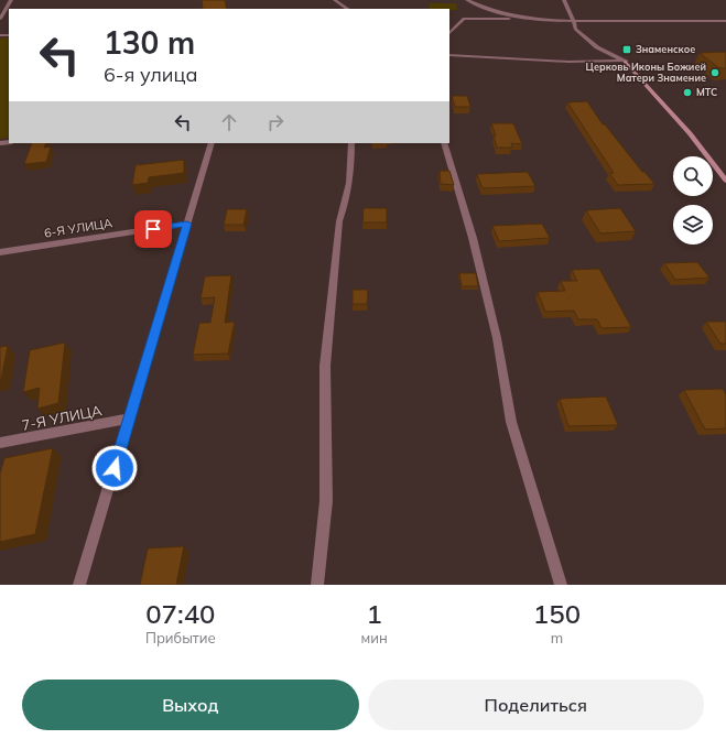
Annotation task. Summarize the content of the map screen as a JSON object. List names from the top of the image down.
{
  "streets": {
    "street": ["6-Я УЛИЦА", "7-Я УЛИЦА"]
  },
  "places": {
    "transit": ["Знаменское"],
    "other": ["Церковь Иконы Божией Матери Знамение", "МТС"]
  },
  "page": {
    "turn": ["130 m", "6-я улица"],
    "eta": [
      "07:40",
      "Прибытие",
      "1",
      "мин",
      "150",
      "m"
    ],
    "buttons": ["Выход", "Поделиться"]
  }
}
